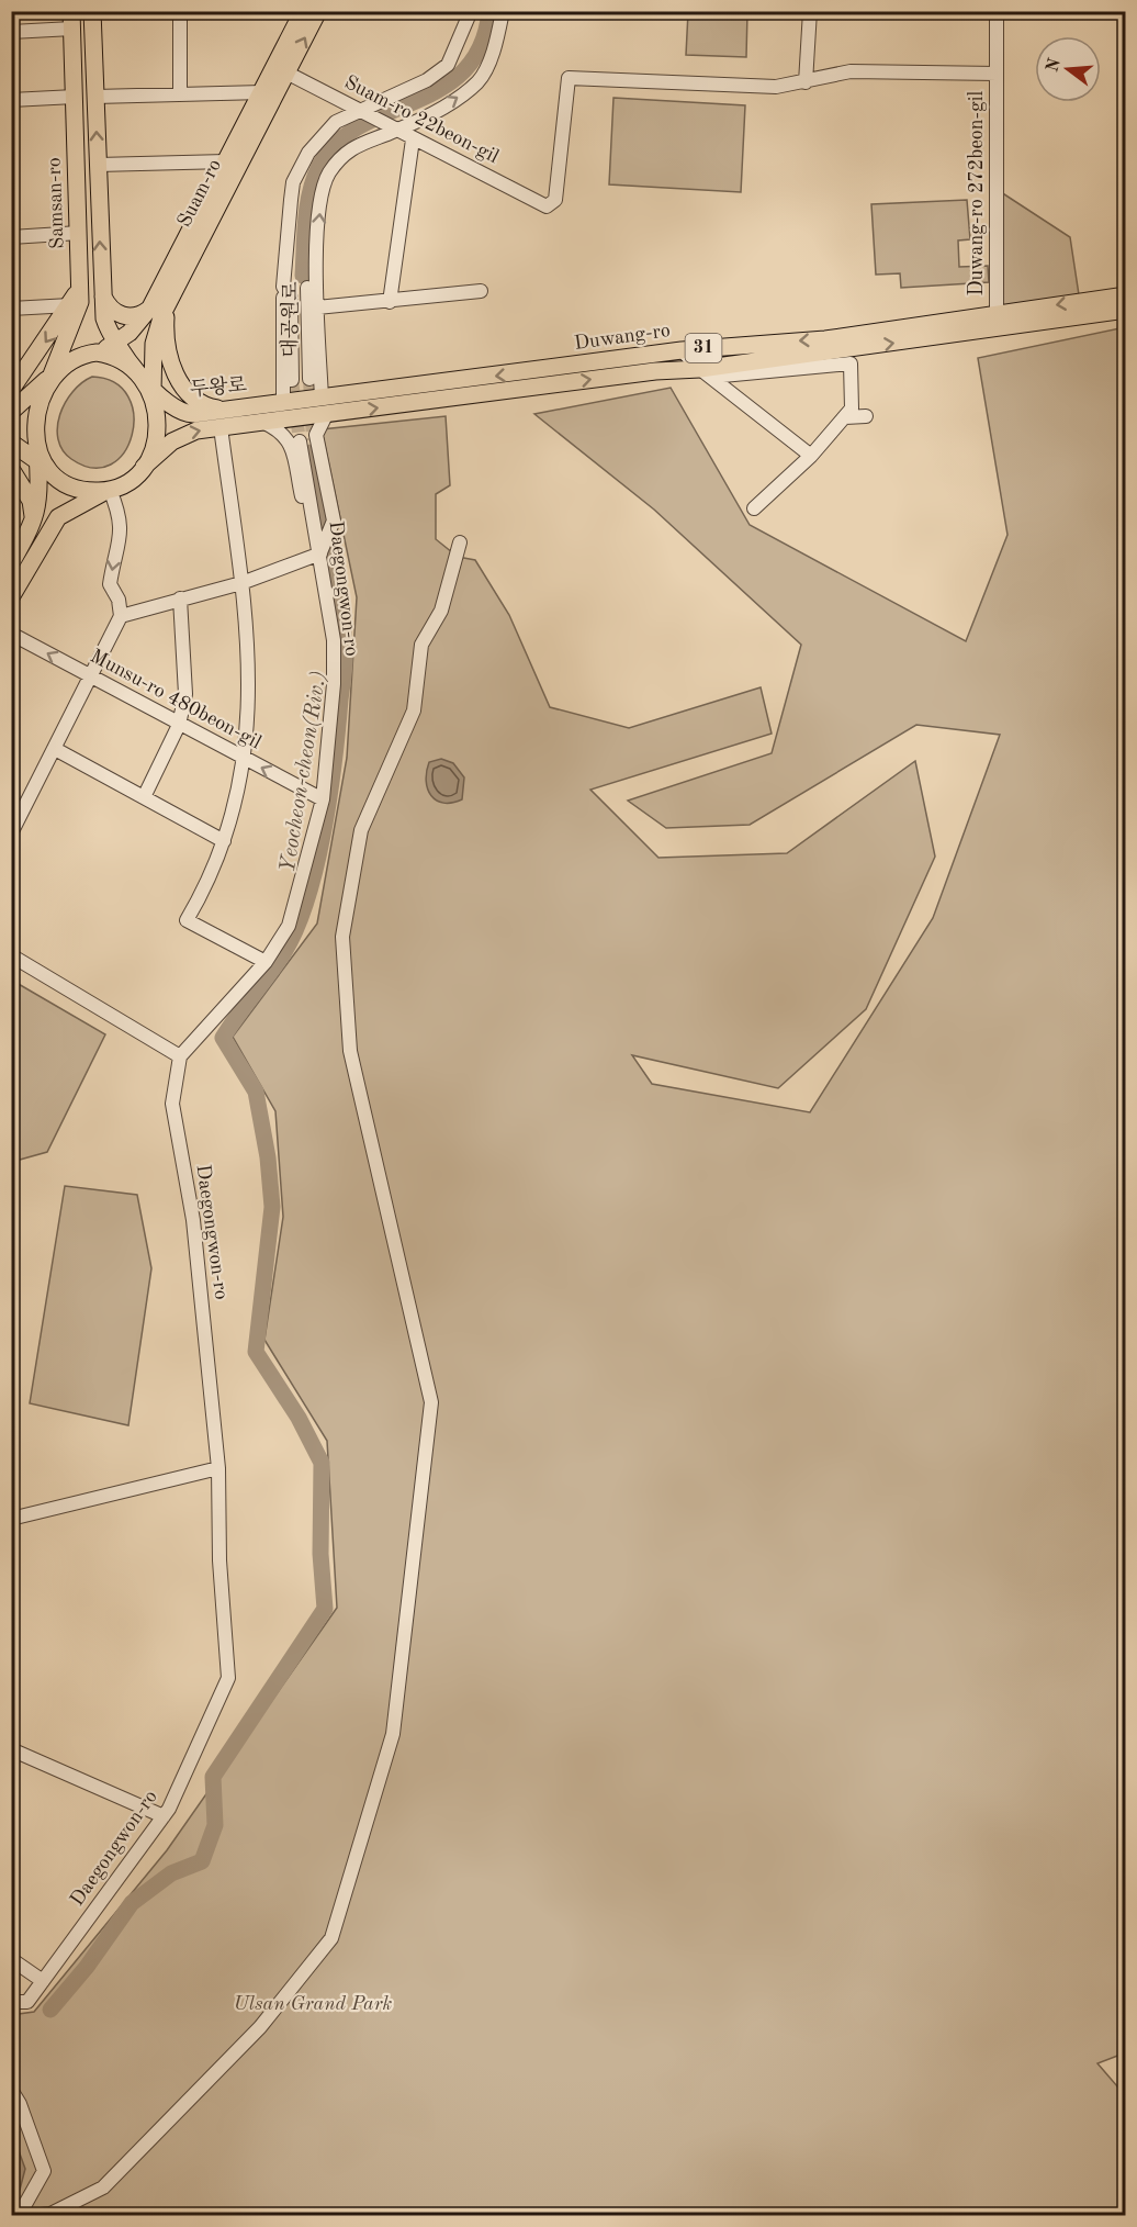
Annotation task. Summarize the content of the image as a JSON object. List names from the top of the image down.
{
  "streets": {
    "main road": [
      "Suam-ro",
      "Samsan-ro",
      "Duwang-ro",
      "31",
      "두왕로"
    ],
    "street": [
      "Suam-ro 22beon-gil",
      "Duwang-ro 272beon-gil",
      "대공원로",
      "Daegongwon-ro",
      "Munsu-ro 480beon-gil"
    ]
  },
  "crossings": [
    ["Suam-ro 22beon-gil", "Suam-ro"],
    ["Suam-ro 22beon-gil", "Duwang-ro 272beon-gil"],
    ["Suam-ro", "Samsan-ro"],
    ["Suam-ro", "두왕로"],
    ["Duwang-ro 272beon-gil", "Duwang-ro"],
    ["Samsan-ro", "두왕로"],
    ["Duwang-ro", "두왕로"],
    ["Daegongwon-ro", "Munsu-ro 480beon-gil"]
  ],
  "one_way": ["Munsu-ro 480beon-gil"],
  "water": ["Yeocheon-cheon(Riv.)"],
  "parks": ["Ulsan Grand Park"],
  "north": "left"
}
